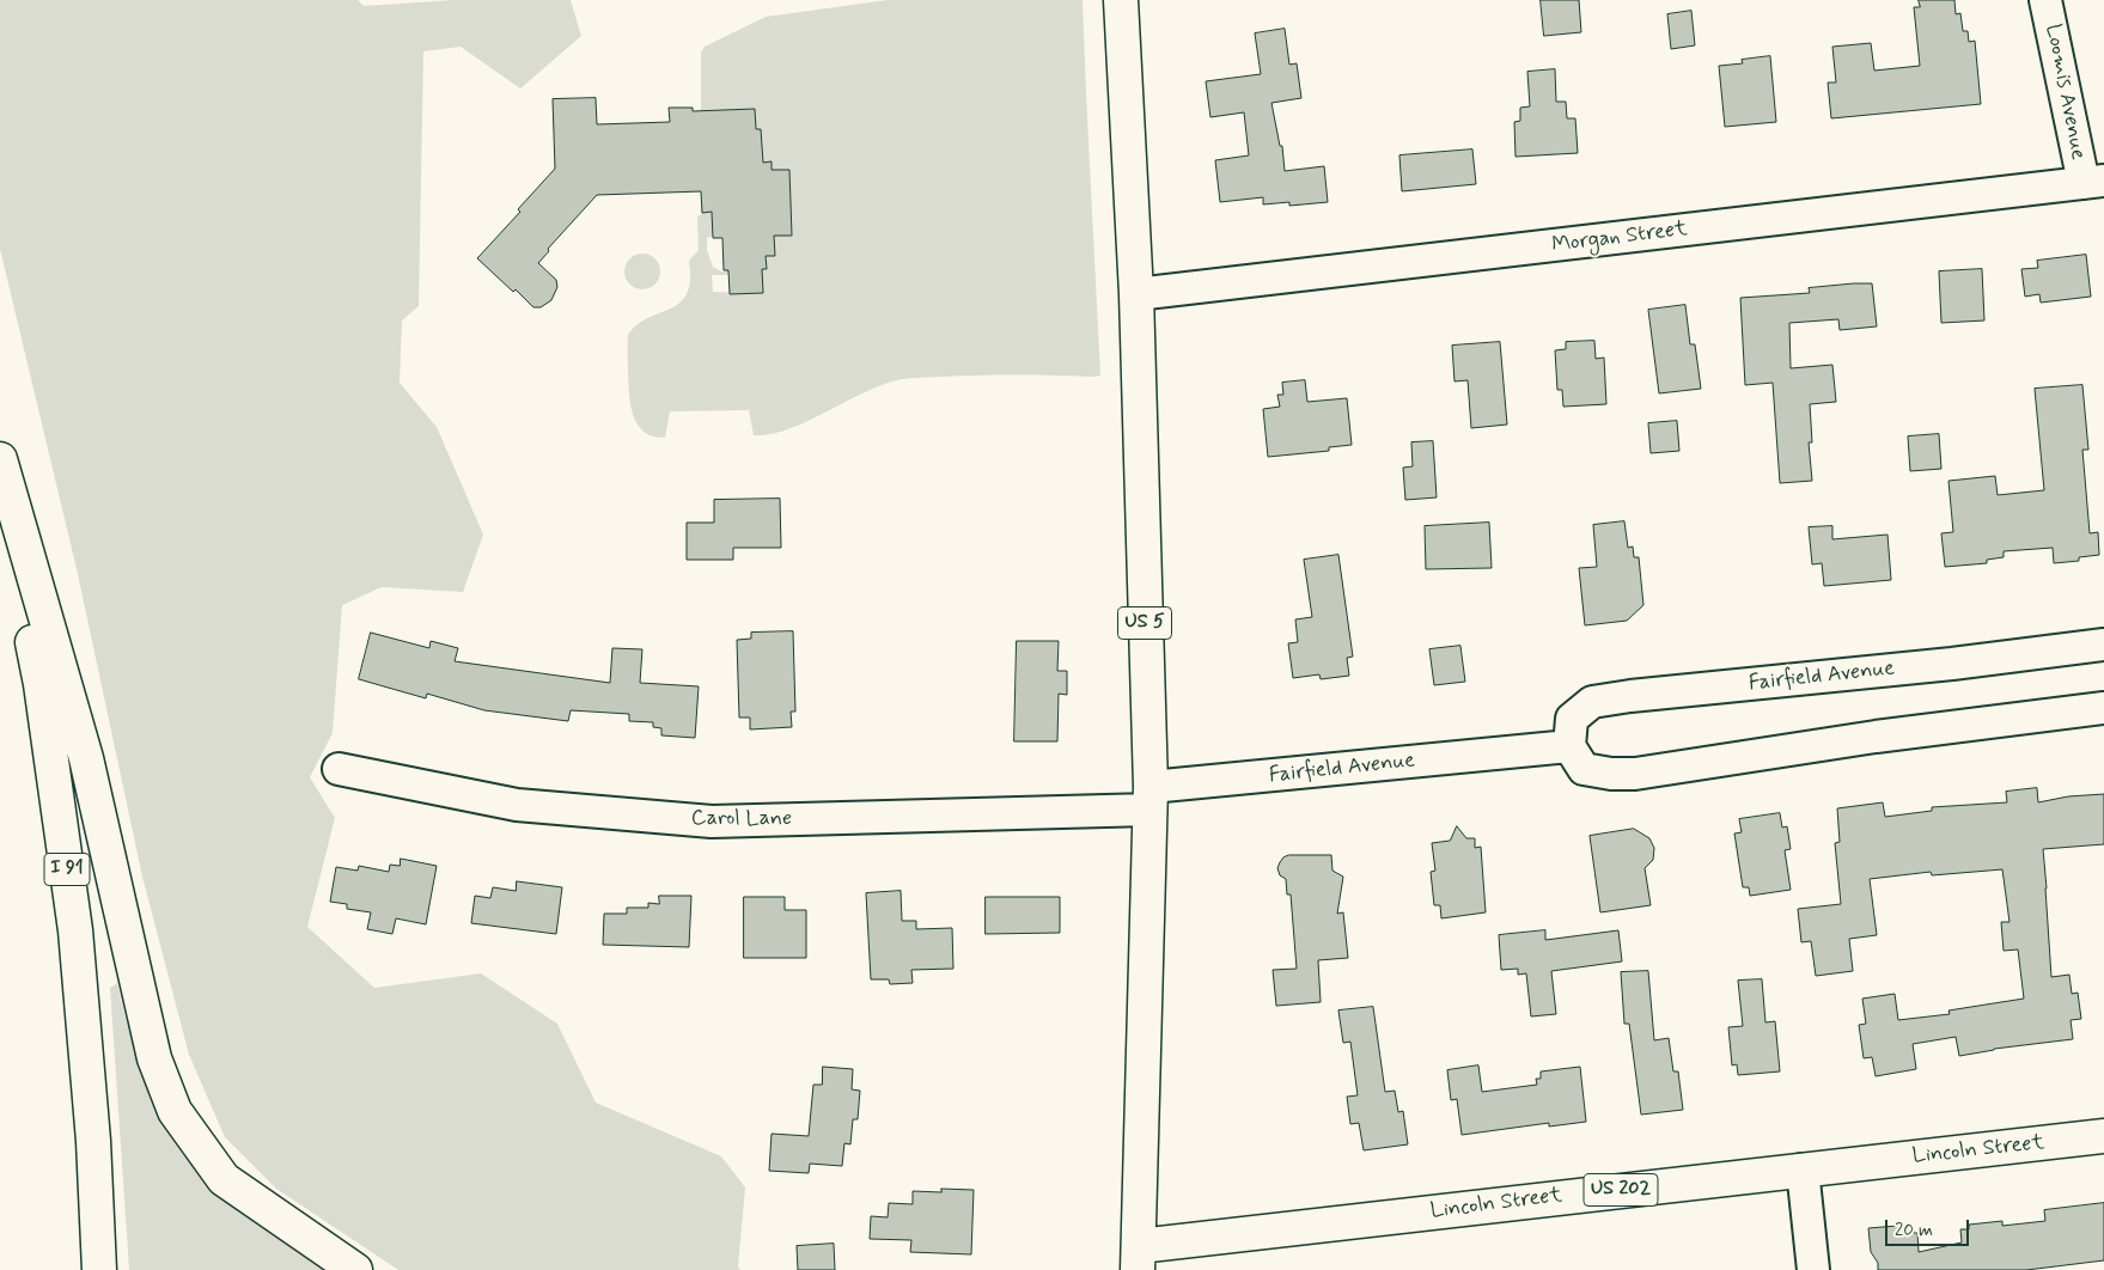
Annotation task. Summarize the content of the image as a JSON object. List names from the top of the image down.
{
  "streets": {
    "main road": [
      "US 5",
      "I 91",
      "Lincoln Street",
      "US 202"
    ],
    "street": [
      "Loomis Avenue",
      "Morgan Street",
      "Fairfield Avenue",
      "Carol Lane"
    ]
  },
  "crossings": [
    ["Loomis Avenue", "Morgan Street"],
    ["Morgan Street", "US 5"],
    ["US 5", "Fairfield Avenue"],
    ["US 5", "Carol Lane"],
    ["US 5", "Lincoln Street"],
    ["Fairfield Avenue", "Carol Lane"]
  ],
  "scale_bar": "20 m"
}
